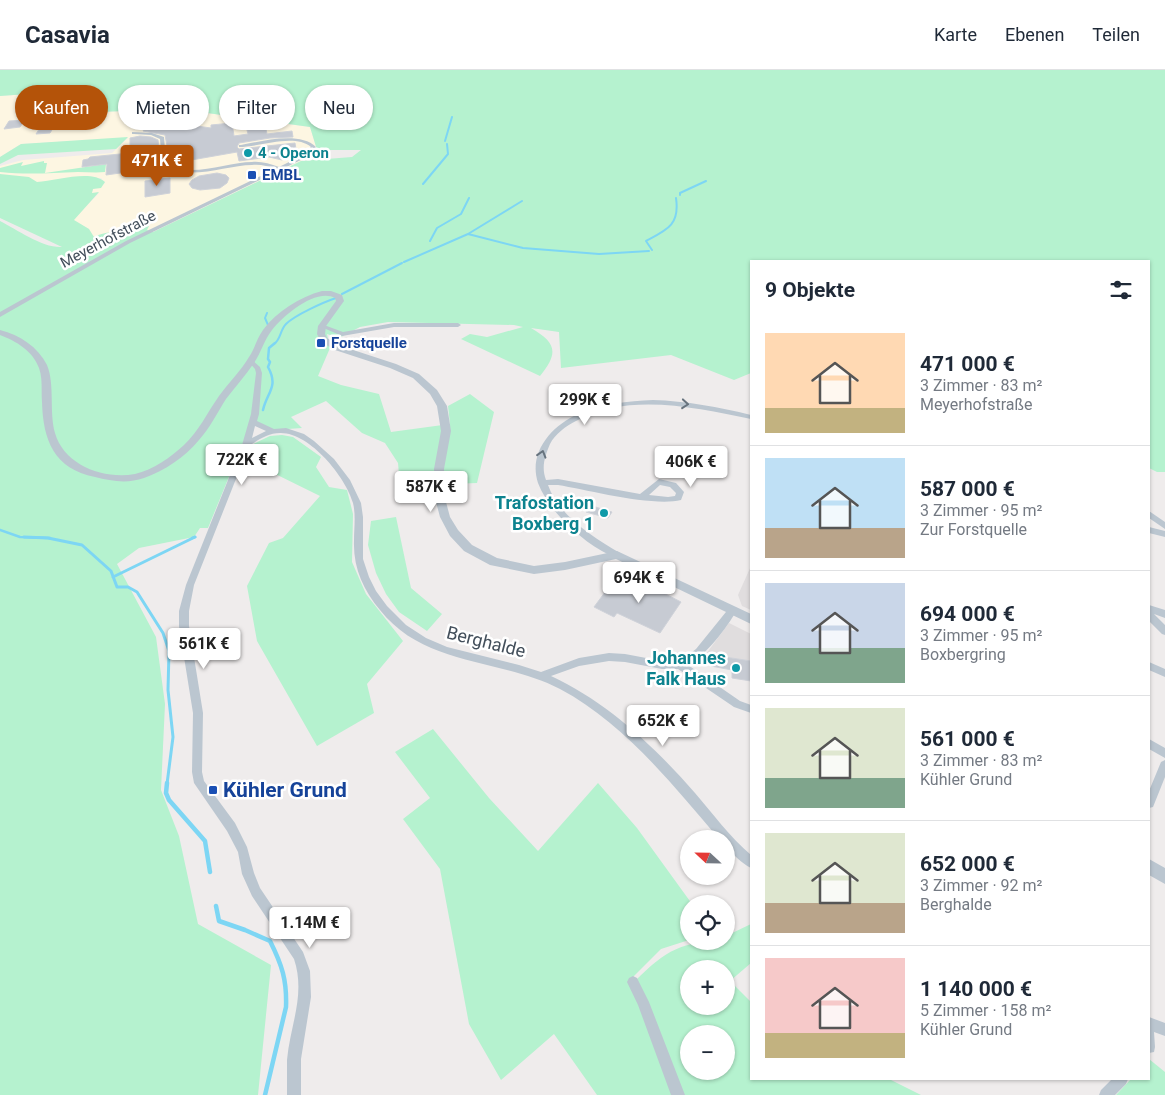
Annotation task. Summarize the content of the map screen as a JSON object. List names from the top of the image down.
{
  "streets": {
    "street": ["Meyerhofstraße", "Berghalde"]
  },
  "places": {
    "other": ["4 - Operon", "Trafostation Boxberg 1", "Johannes Falk Haus"],
    "transit": ["EMBL", "Forstquelle", "Kühler Grund"]
  },
  "north": "left",
  "page": {
    "header": "Casavia",
    "nav": ["Karte", "Ebenen", "Teilen"],
    "chip": [
      "Kaufen",
      "Mieten",
      "Filter",
      "Neu"
    ],
    "price": [
      "471K €",
      "299K €",
      "722K €",
      "406K €",
      "587K €",
      "694K €",
      "561K €",
      "652K €",
      "1.14M €"
    ],
    "heading": "9 Objekte",
    "list": [
      {
        "name": "471 000 €",
        "note": "3 Zimmer · 83 m² · Meyerhofstraße"
      },
      {
        "name": "587 000 €",
        "note": "3 Zimmer · 95 m² · Zur Forstquelle"
      },
      {
        "name": "694 000 €",
        "note": "3 Zimmer · 95 m² · Boxbergring"
      },
      {
        "name": "561 000 €",
        "note": "3 Zimmer · 83 m² · Kühler Grund"
      },
      {
        "name": "652 000 €",
        "note": "3 Zimmer · 92 m² · Berghalde"
      },
      {
        "name": "1 140 000 €",
        "note": "5 Zimmer · 158 m² · Kühler Grund"
      }
    ],
    "map_buttons": ["+", "−"]
  }
}
